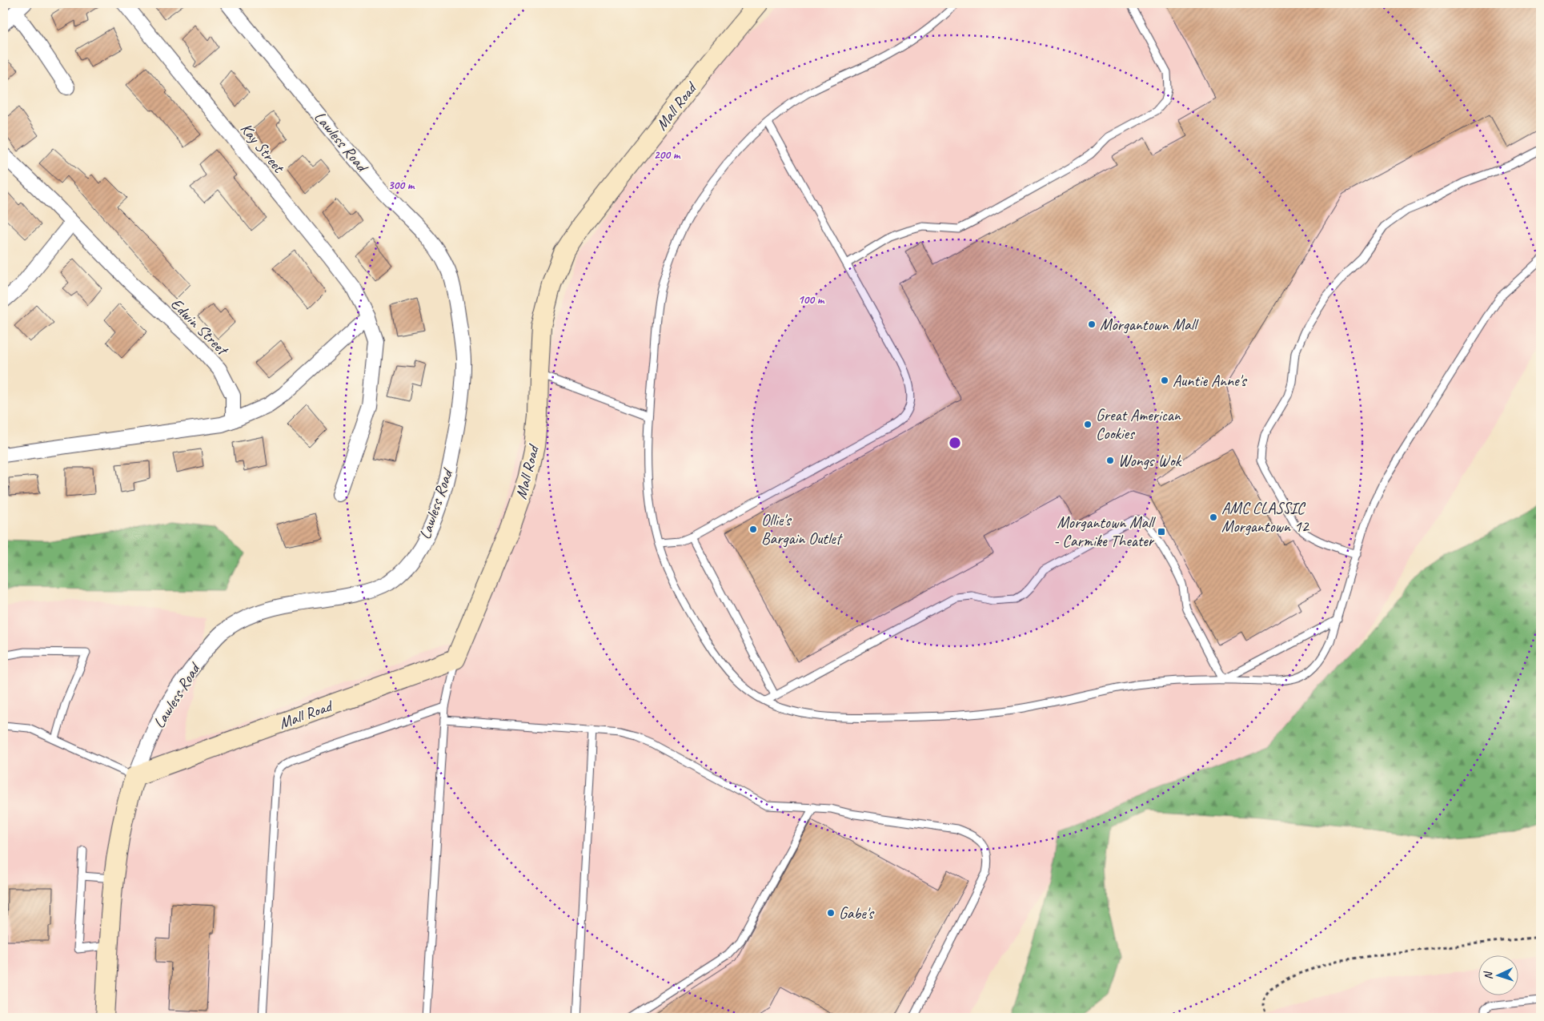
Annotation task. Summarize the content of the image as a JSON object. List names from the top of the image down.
{
  "streets": {
    "street": [
      "Mall Road",
      "Lawless Road",
      "Kay Street",
      "Edwin Street"
    ]
  },
  "crossings": [
    ["Mall Road", "Lawless Road"]
  ],
  "places": {
    "other": [
      "Morgantown Mall",
      "Auntie Anne's",
      "Great American Cookies",
      "Wongs Wok",
      "AMC CLASSIC Morgantown 12",
      "Ollie's Bargain Outlet",
      "Gabe's"
    ],
    "transit": ["Morgantown Mall - Carmike Theater"]
  },
  "north": "left",
  "rings": ["200 m", "300 m", "100 m"]
}
